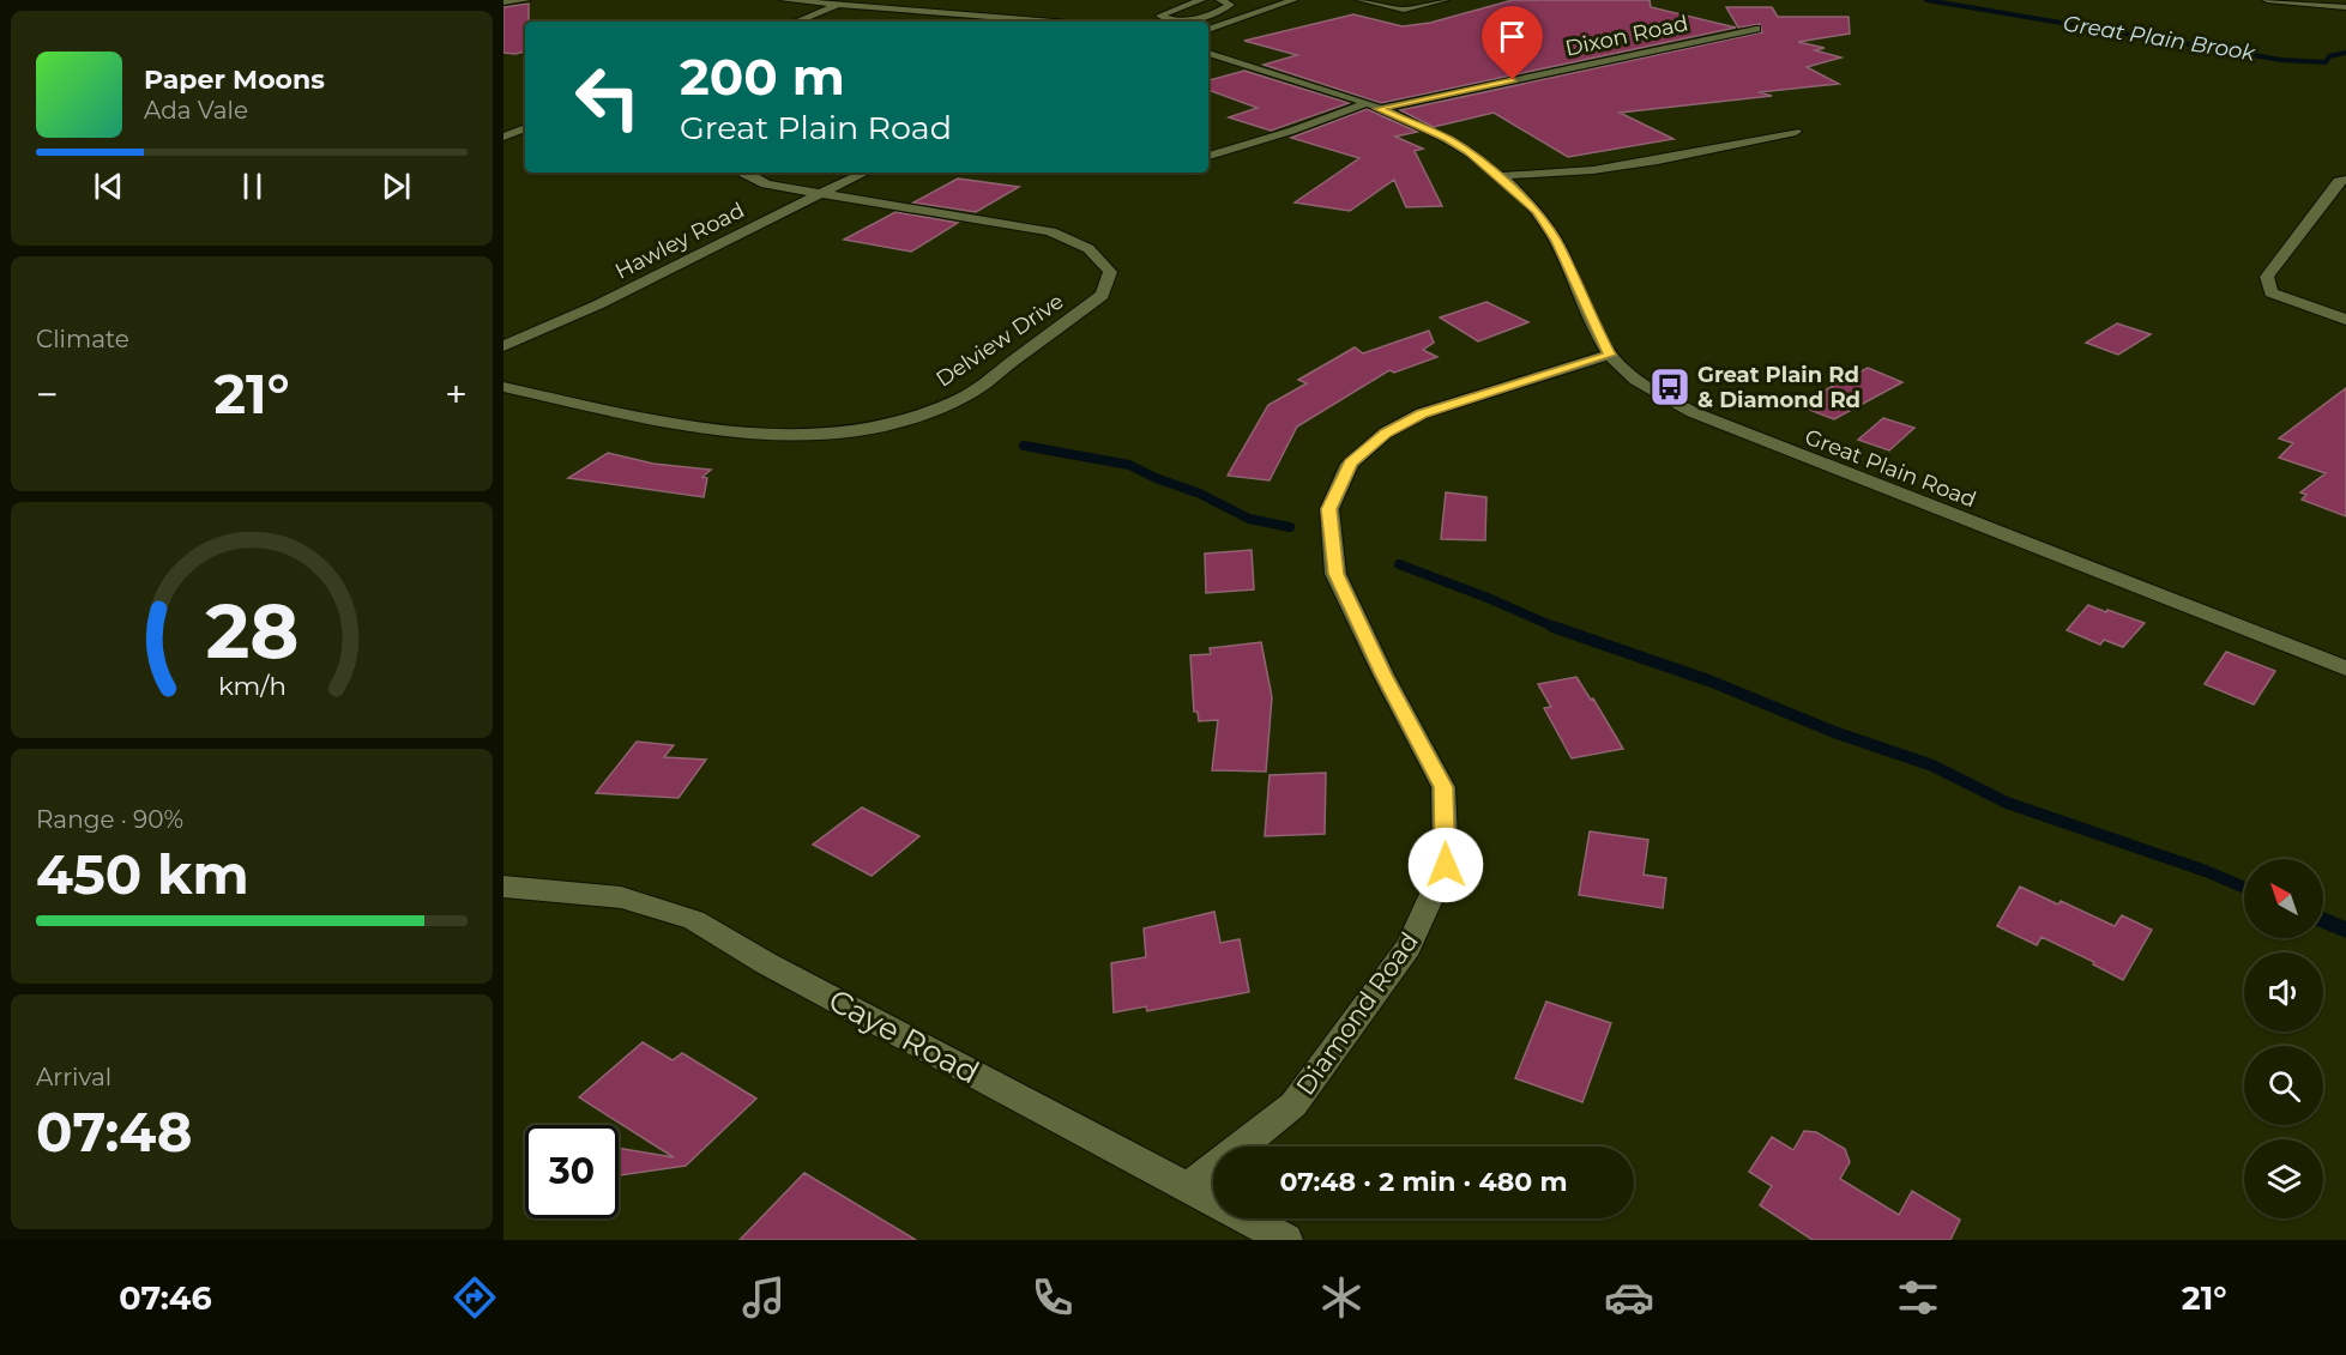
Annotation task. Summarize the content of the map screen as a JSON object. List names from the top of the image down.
{
  "streets": {
    "street": [
      "Dixon Road",
      "Hawley Road",
      "Delview Drive",
      "Great Plain Road",
      "Diamond Road",
      "Caye Road"
    ]
  },
  "crossings": [
    ["Dixon Road", "Great Plain Road"],
    ["Hawley Road", "Delview Drive"],
    ["Great Plain Road", "Diamond Road"],
    ["Diamond Road", "Caye Road"]
  ],
  "water": ["Great Plain Brook"],
  "places": {
    "bus stop": ["Great Plain Rd & Diamond Rd"]
  },
  "north": "top left",
  "page": {
    "turn": ["200 m", "Great Plain Road"],
    "song": ["Paper Moons", "Ada Vale"],
    "tile": [
      "Climate",
      ["Range · 90%", "450 km"],
      ["Arrival", "07:48"]
    ],
    "heat": ["−", "21°", "+"],
    "limit": "30",
    "trip": "07:48 · 2 min · 480 m",
    "tabs": ["07:46", "21°"],
    "gauge": ["28", "km/h"]
  }
}
